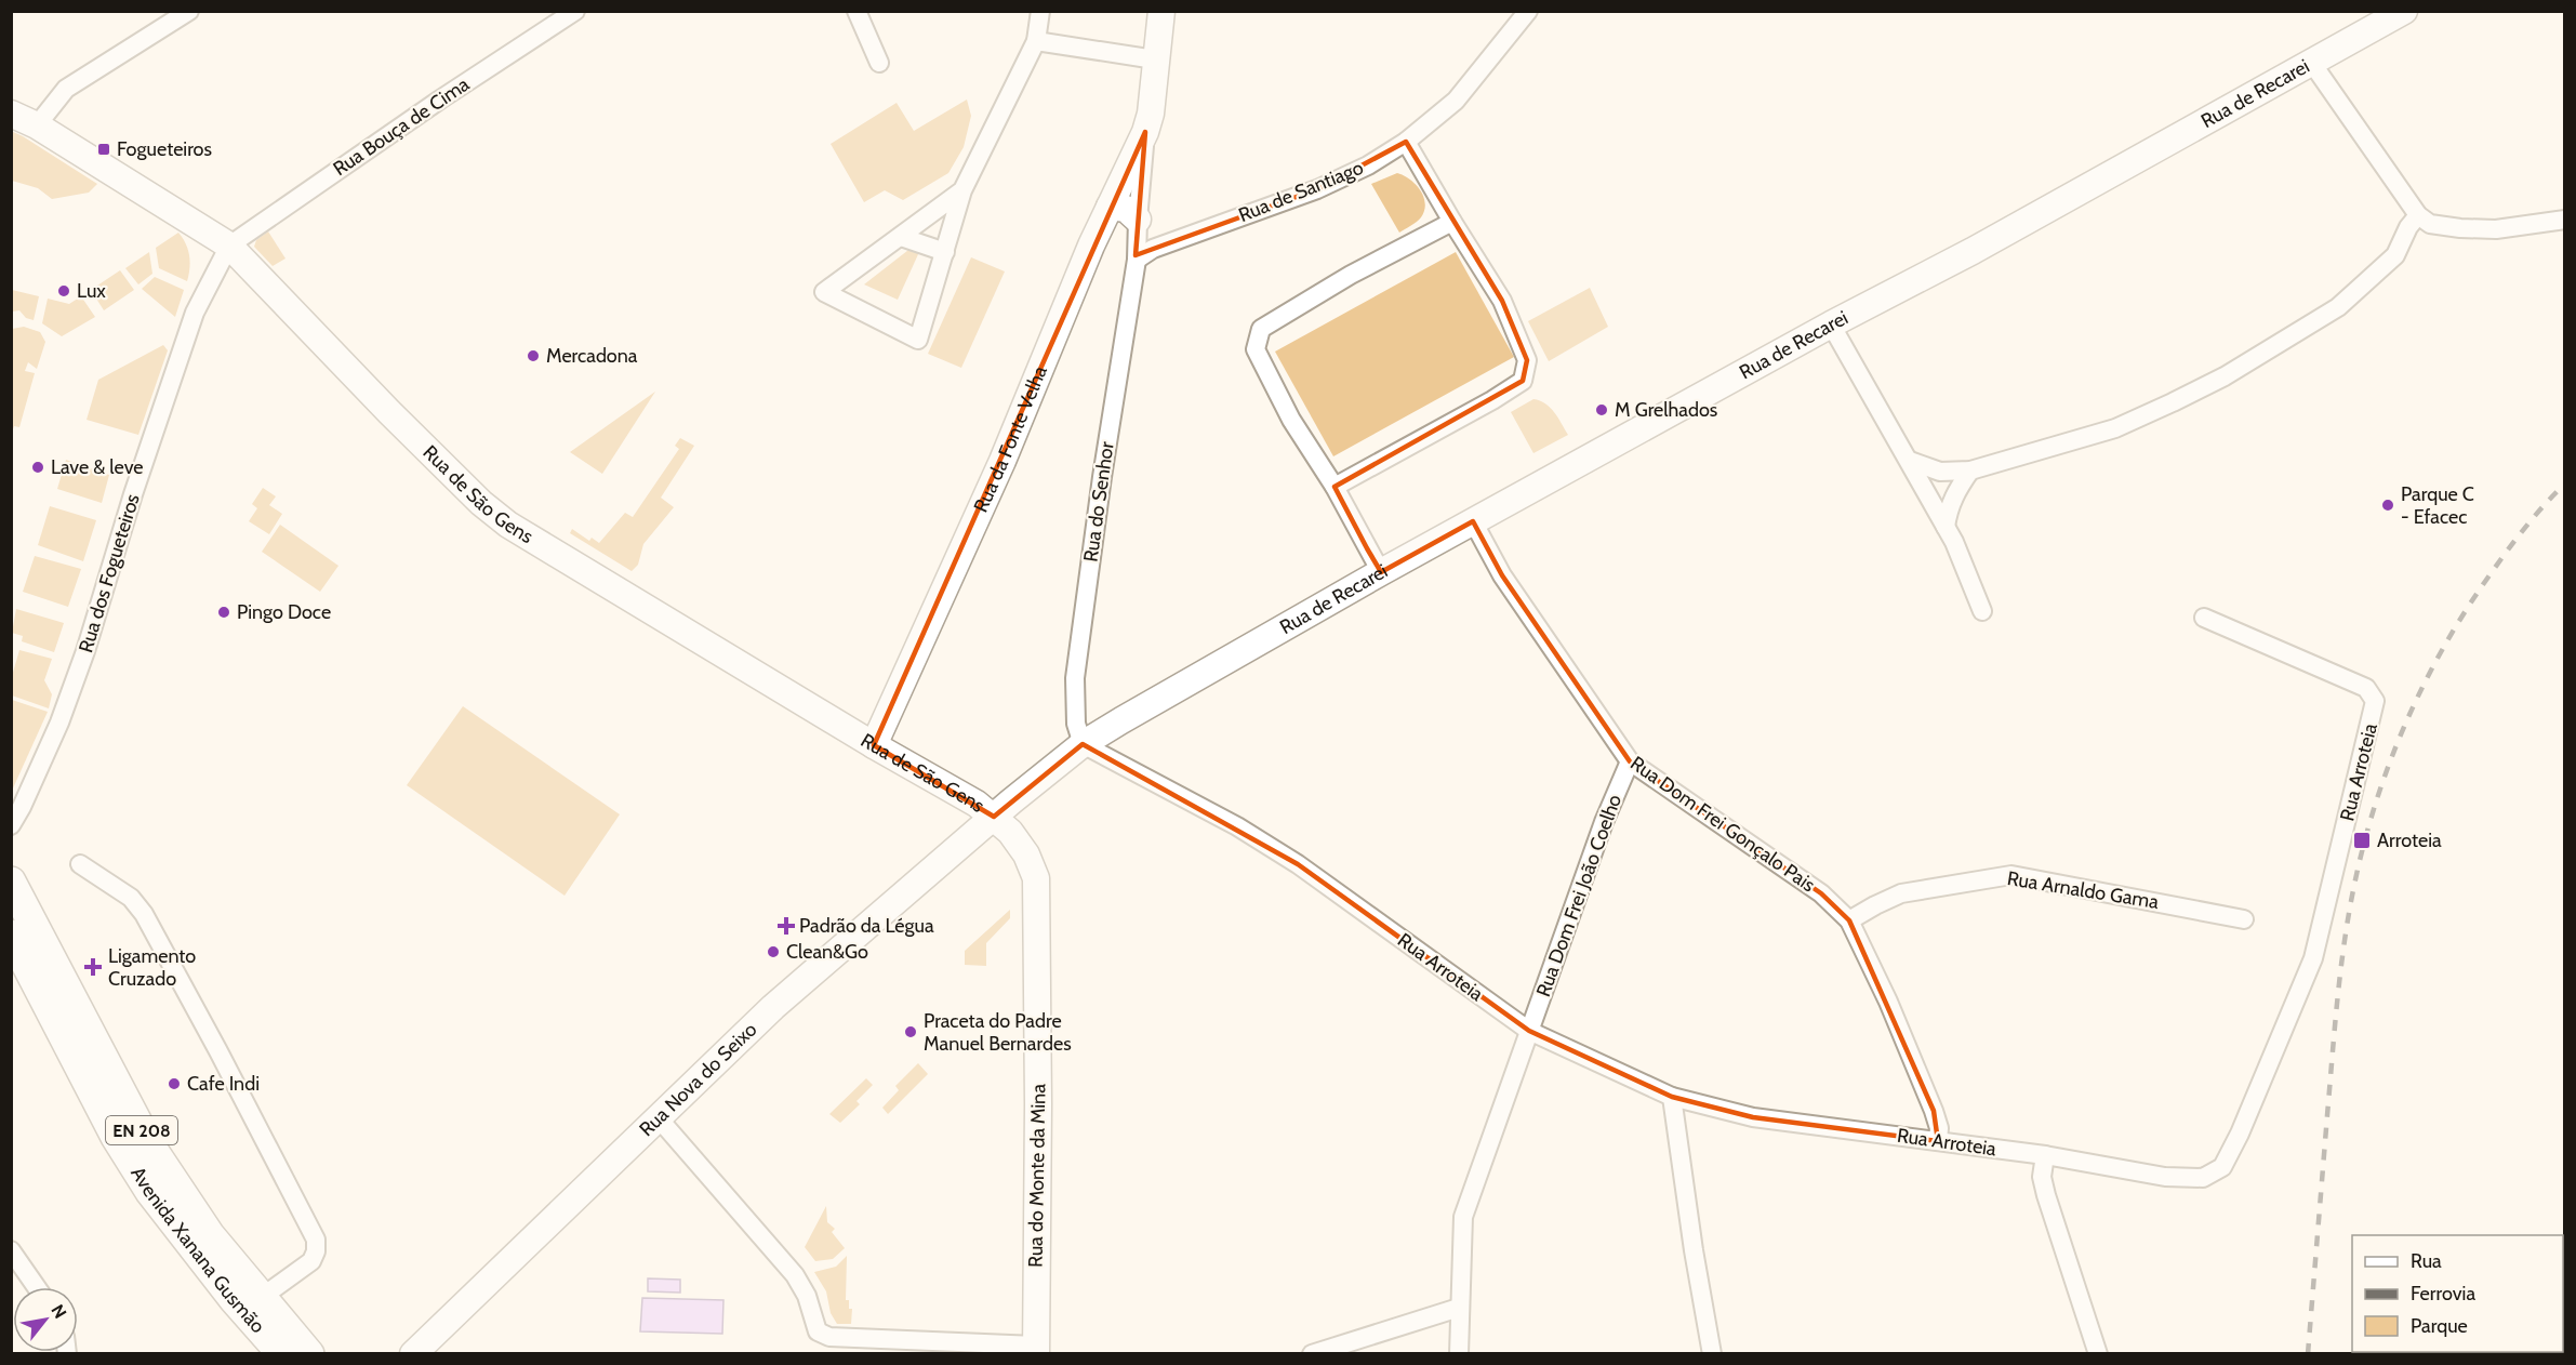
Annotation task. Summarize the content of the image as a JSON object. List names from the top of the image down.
{
  "streets": {
    "main road": [
      "Rua de Recarei",
      "Rua da Fonte Velha",
      "Rua de São Gens",
      "Rua Nova do Seixo",
      "EN 208",
      "Rua do Monte da Mina",
      "Avenida Xanana Gusmão"
    ],
    "street": [
      "Rua Bouça de Cima",
      "Rua de Santiago",
      "Rua do Senhor",
      "Rua dos Fogueteiros",
      "Rua Arroteia",
      "Rua Dom Frei Gonçalo Pais",
      "Rua Arnaldo Gama",
      "Rua Dom Frei João Coelho"
    ]
  },
  "crossings": [
    ["Rua de Recarei", "Rua de São Gens"],
    ["Rua de Recarei", "Rua do Senhor"],
    ["Rua de Recarei", "Rua Arroteia"],
    ["Rua de Recarei", "Rua Dom Frei Gonçalo Pais"],
    ["Rua de Recarei", "Rua Nova do Seixo"],
    ["Rua de Recarei", "Rua do Monte da Mina"],
    ["Rua Bouça de Cima", "Rua de São Gens"],
    ["Rua Bouça de Cima", "Rua dos Fogueteiros"],
    ["Rua de Santiago", "Rua da Fonte Velha"],
    ["Rua de Santiago", "Rua do Senhor"],
    ["Rua da Fonte Velha", "Rua de São Gens"],
    ["Rua da Fonte Velha", "Rua do Senhor"],
    ["Rua de São Gens", "Rua dos Fogueteiros"],
    ["Rua de São Gens", "Rua Nova do Seixo"],
    ["Rua de São Gens", "Rua do Monte da Mina"],
    ["Rua do Senhor", "Rua Arroteia"],
    ["Rua Arroteia", "Rua Dom Frei Gonçalo Pais"],
    ["Rua Arroteia", "Rua Dom Frei João Coelho"],
    ["Rua Dom Frei Gonçalo Pais", "Rua Arnaldo Gama"],
    ["Rua Dom Frei Gonçalo Pais", "Rua Dom Frei João Coelho"],
    ["Rua Nova do Seixo", "Rua do Monte da Mina"]
  ],
  "places": {
    "transit": ["Fogueteiros", "Arroteia"],
    "other": [
      "Lux",
      "Mercadona",
      "M Grelhados",
      "Lave & leve",
      "Parque C - Efacec",
      "Pingo Doce",
      "Clean&Go",
      "Praceta do Padre Manuel Bernardes",
      "Cafe Indi"
    ],
    "health": ["Padrão da Légua", "Ligamento Cruzado"]
  },
  "legend": ["Rua", "Ferrovia", "Parque"],
  "north": "top right"
}
